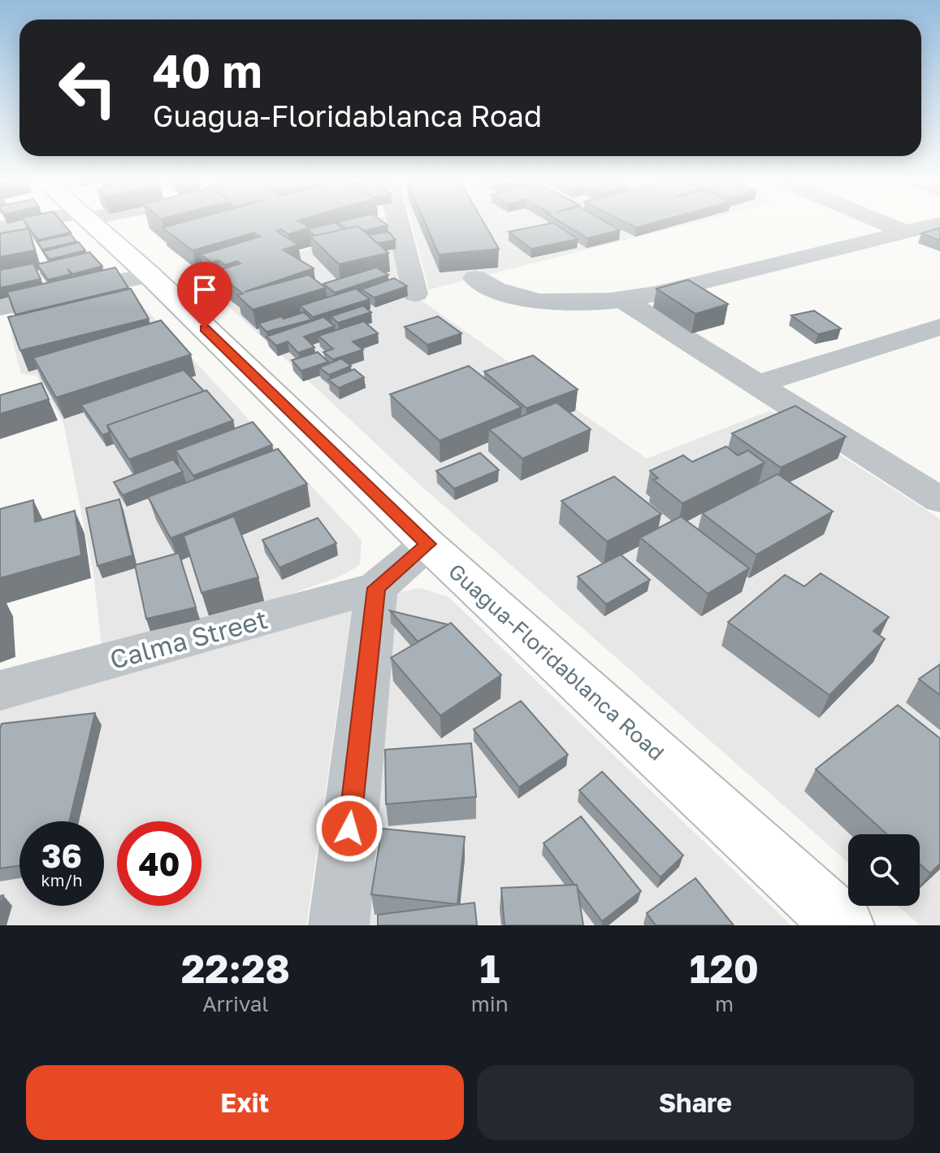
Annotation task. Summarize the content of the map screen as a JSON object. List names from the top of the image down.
{
  "streets": {
    "main road": ["Guagua-Floridablanca Road"],
    "street": ["Calma Street"]
  },
  "page": {
    "turn": ["40 m", "Guagua-Floridablanca Road"],
    "speed": "36 km/h",
    "limit": "40",
    "eta": [
      "22:28",
      "Arrival",
      "1",
      "min",
      "120",
      "m"
    ],
    "buttons": ["Exit", "Share"]
  }
}
